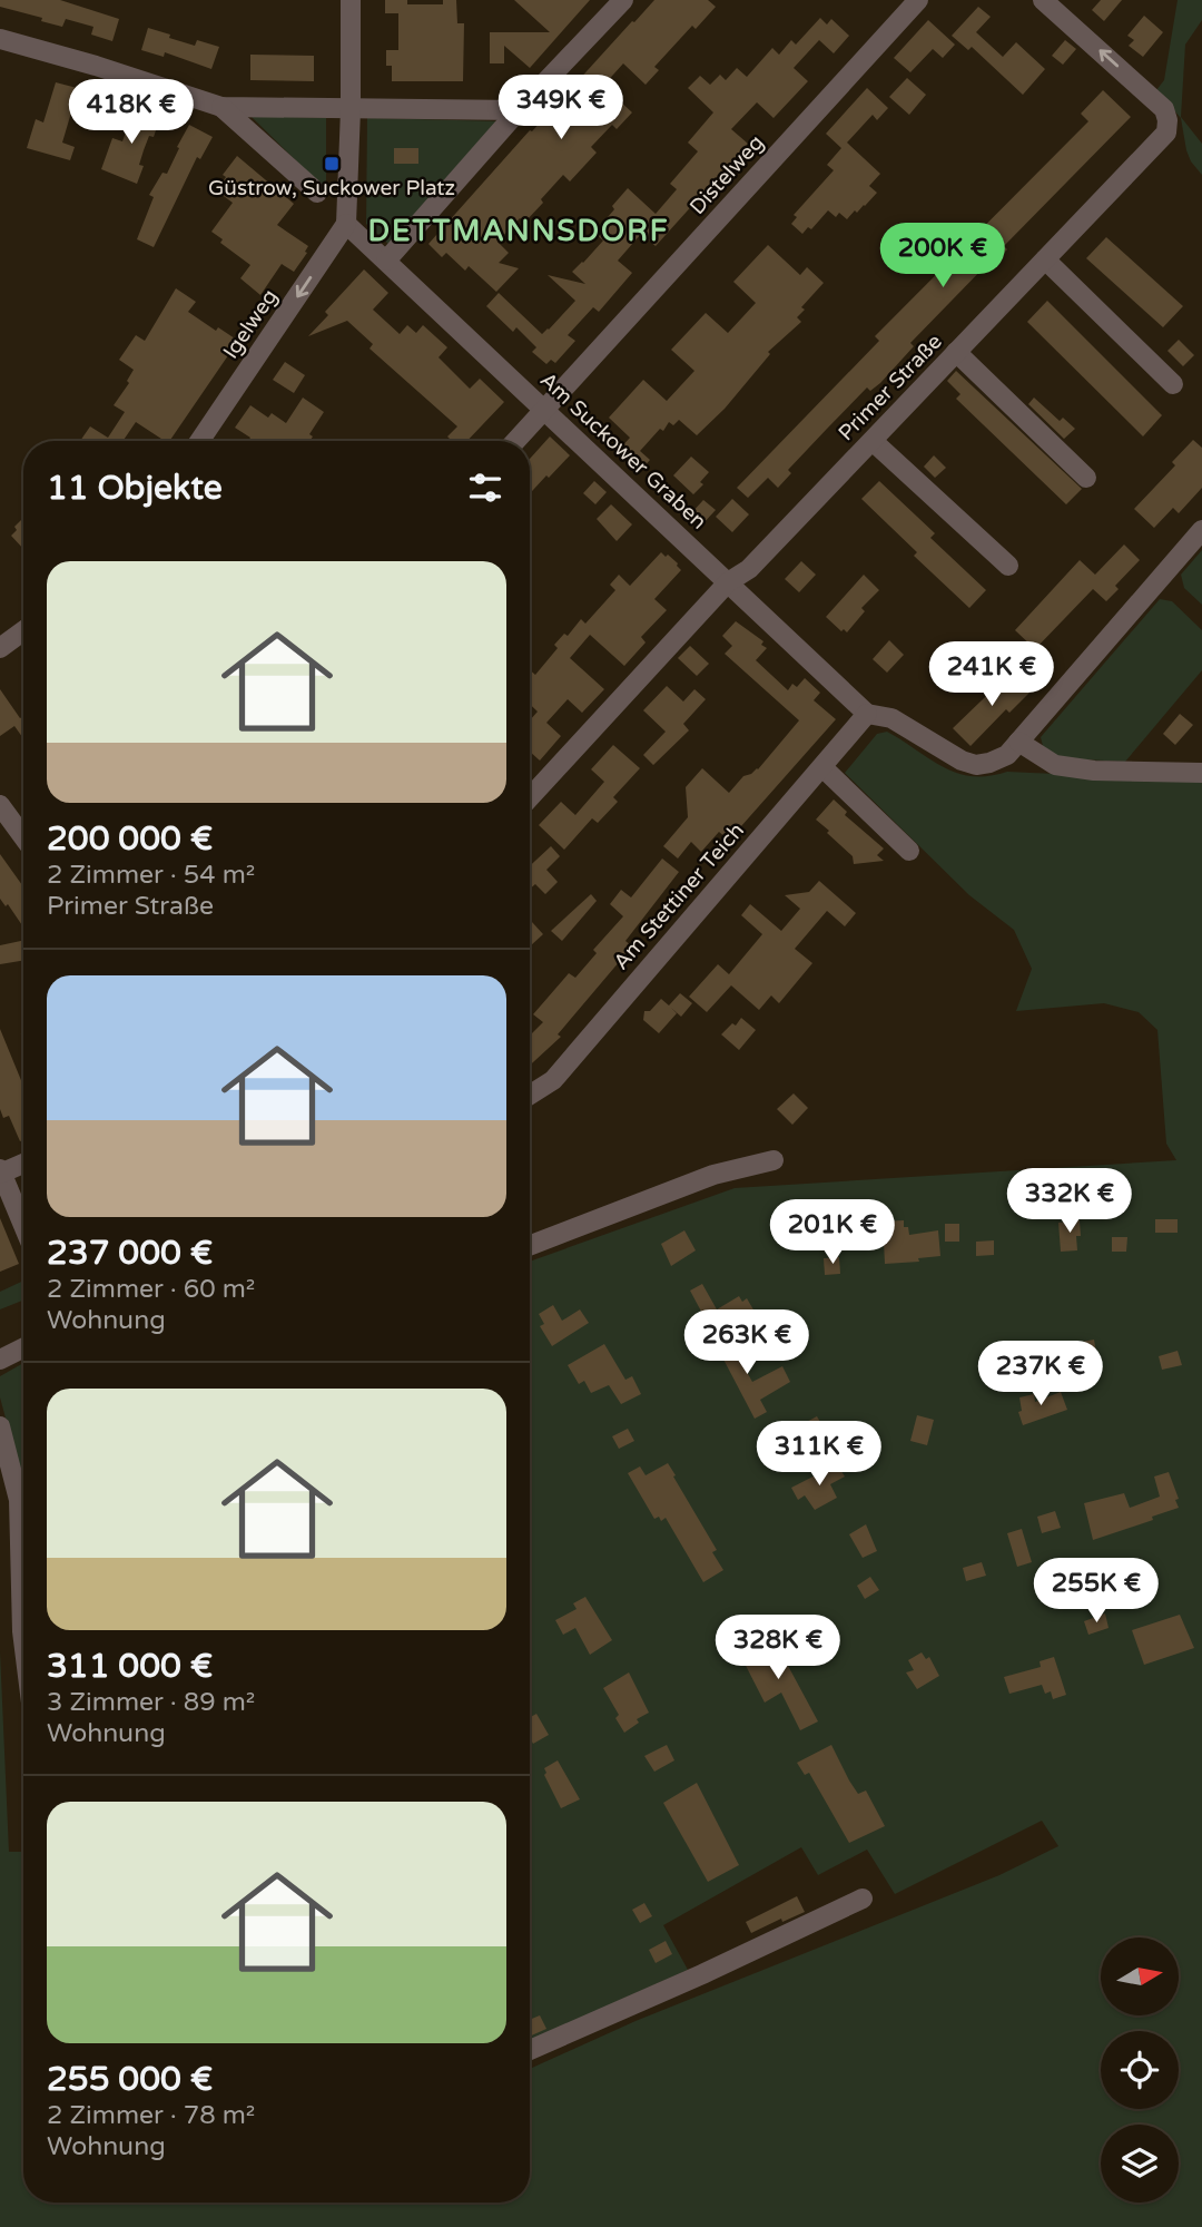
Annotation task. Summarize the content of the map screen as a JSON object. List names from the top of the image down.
{
  "streets": {
    "street": [
      "Distelweg",
      "Igelweg",
      "Primer Straße",
      "Am Suckower Graben",
      "Am Stettiner Teich"
    ]
  },
  "crossings": [
    ["Distelweg", "Am Suckower Graben"],
    ["Igelweg", "Am Suckower Graben"],
    ["Primer Straße", "Am Suckower Graben"],
    ["Am Suckower Graben", "Am Stettiner Teich"]
  ],
  "one_way": ["Igelweg"],
  "districts": ["DETTMANNSDORF"],
  "places": {
    "transit": ["Güstrow, Suckower Platz"]
  },
  "north": "right",
  "page": {
    "price": [
      "349K €",
      "418K €",
      "200K €",
      "241K €",
      "332K €",
      "201K €",
      "263K €",
      "237K €",
      "311K €",
      "255K €",
      "328K €"
    ],
    "heading": "11 Objekte",
    "list": [
      {
        "name": "200 000 €",
        "note": "2 Zimmer · 54 m² · Primer Straße"
      },
      {
        "name": "237 000 €",
        "note": "2 Zimmer · 60 m² · Wohnung"
      },
      {
        "name": "311 000 €",
        "note": "3 Zimmer · 89 m² · Wohnung"
      },
      {
        "name": "255 000 €",
        "note": "2 Zimmer · 78 m² · Wohnung"
      }
    ]
  }
}
